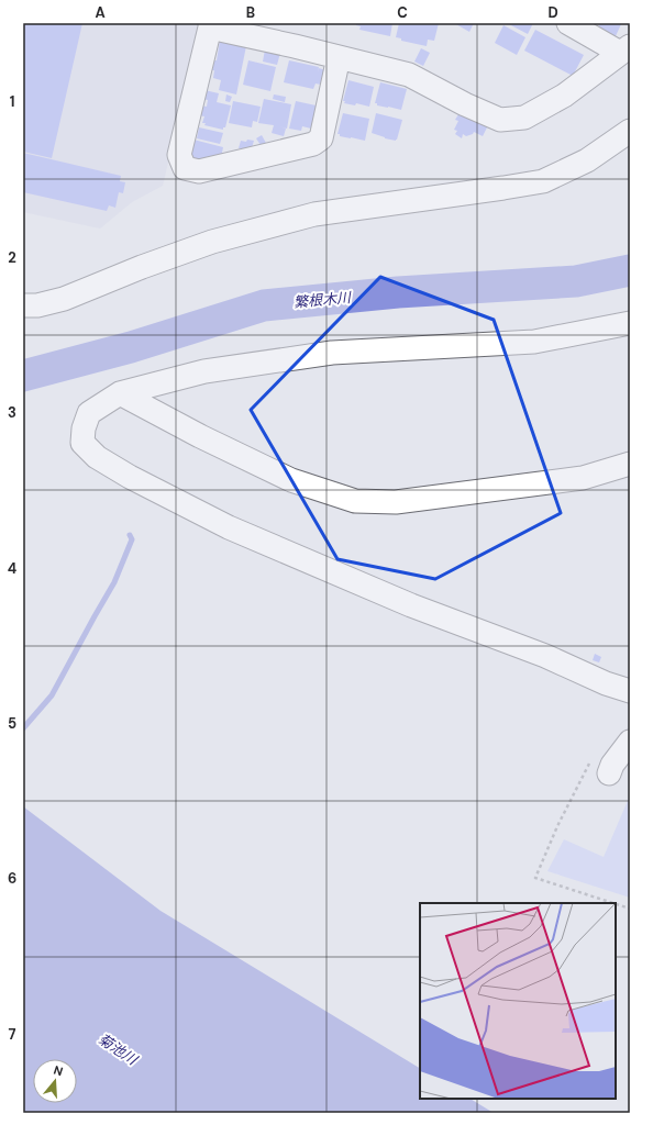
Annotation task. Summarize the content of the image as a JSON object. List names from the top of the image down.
{
  "water": ["繁根木川", "菊池川"],
  "north": "top",
  "grid": {
    "columns": [
      "A",
      "B",
      "C",
      "D"
    ],
    "rows": [
      "1",
      "2",
      "3",
      "4",
      "5",
      "6",
      "7"
    ]
  }
}
